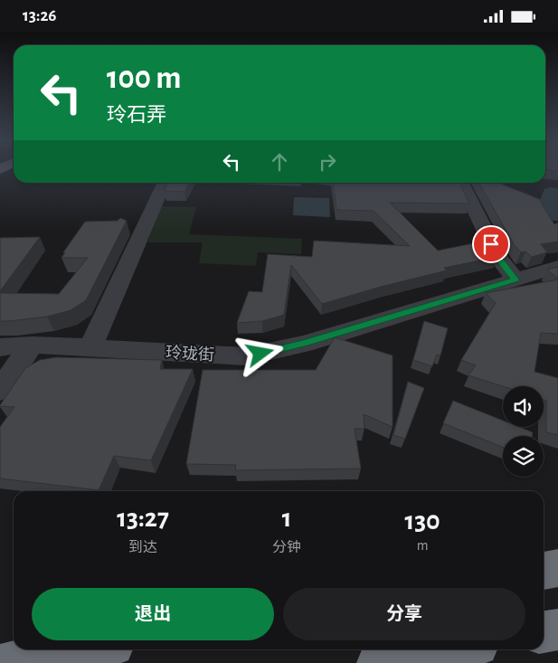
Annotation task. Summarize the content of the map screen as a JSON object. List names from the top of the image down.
{
  "streets": {
    "street": ["玲珑街"]
  },
  "page": {
    "status": "13:26",
    "turn": ["100 m", "玲石弄"],
    "eta": [
      "13:27",
      "到达",
      "1",
      "分钟",
      "130",
      "m"
    ],
    "buttons": ["退出", "分享"]
  }
}
